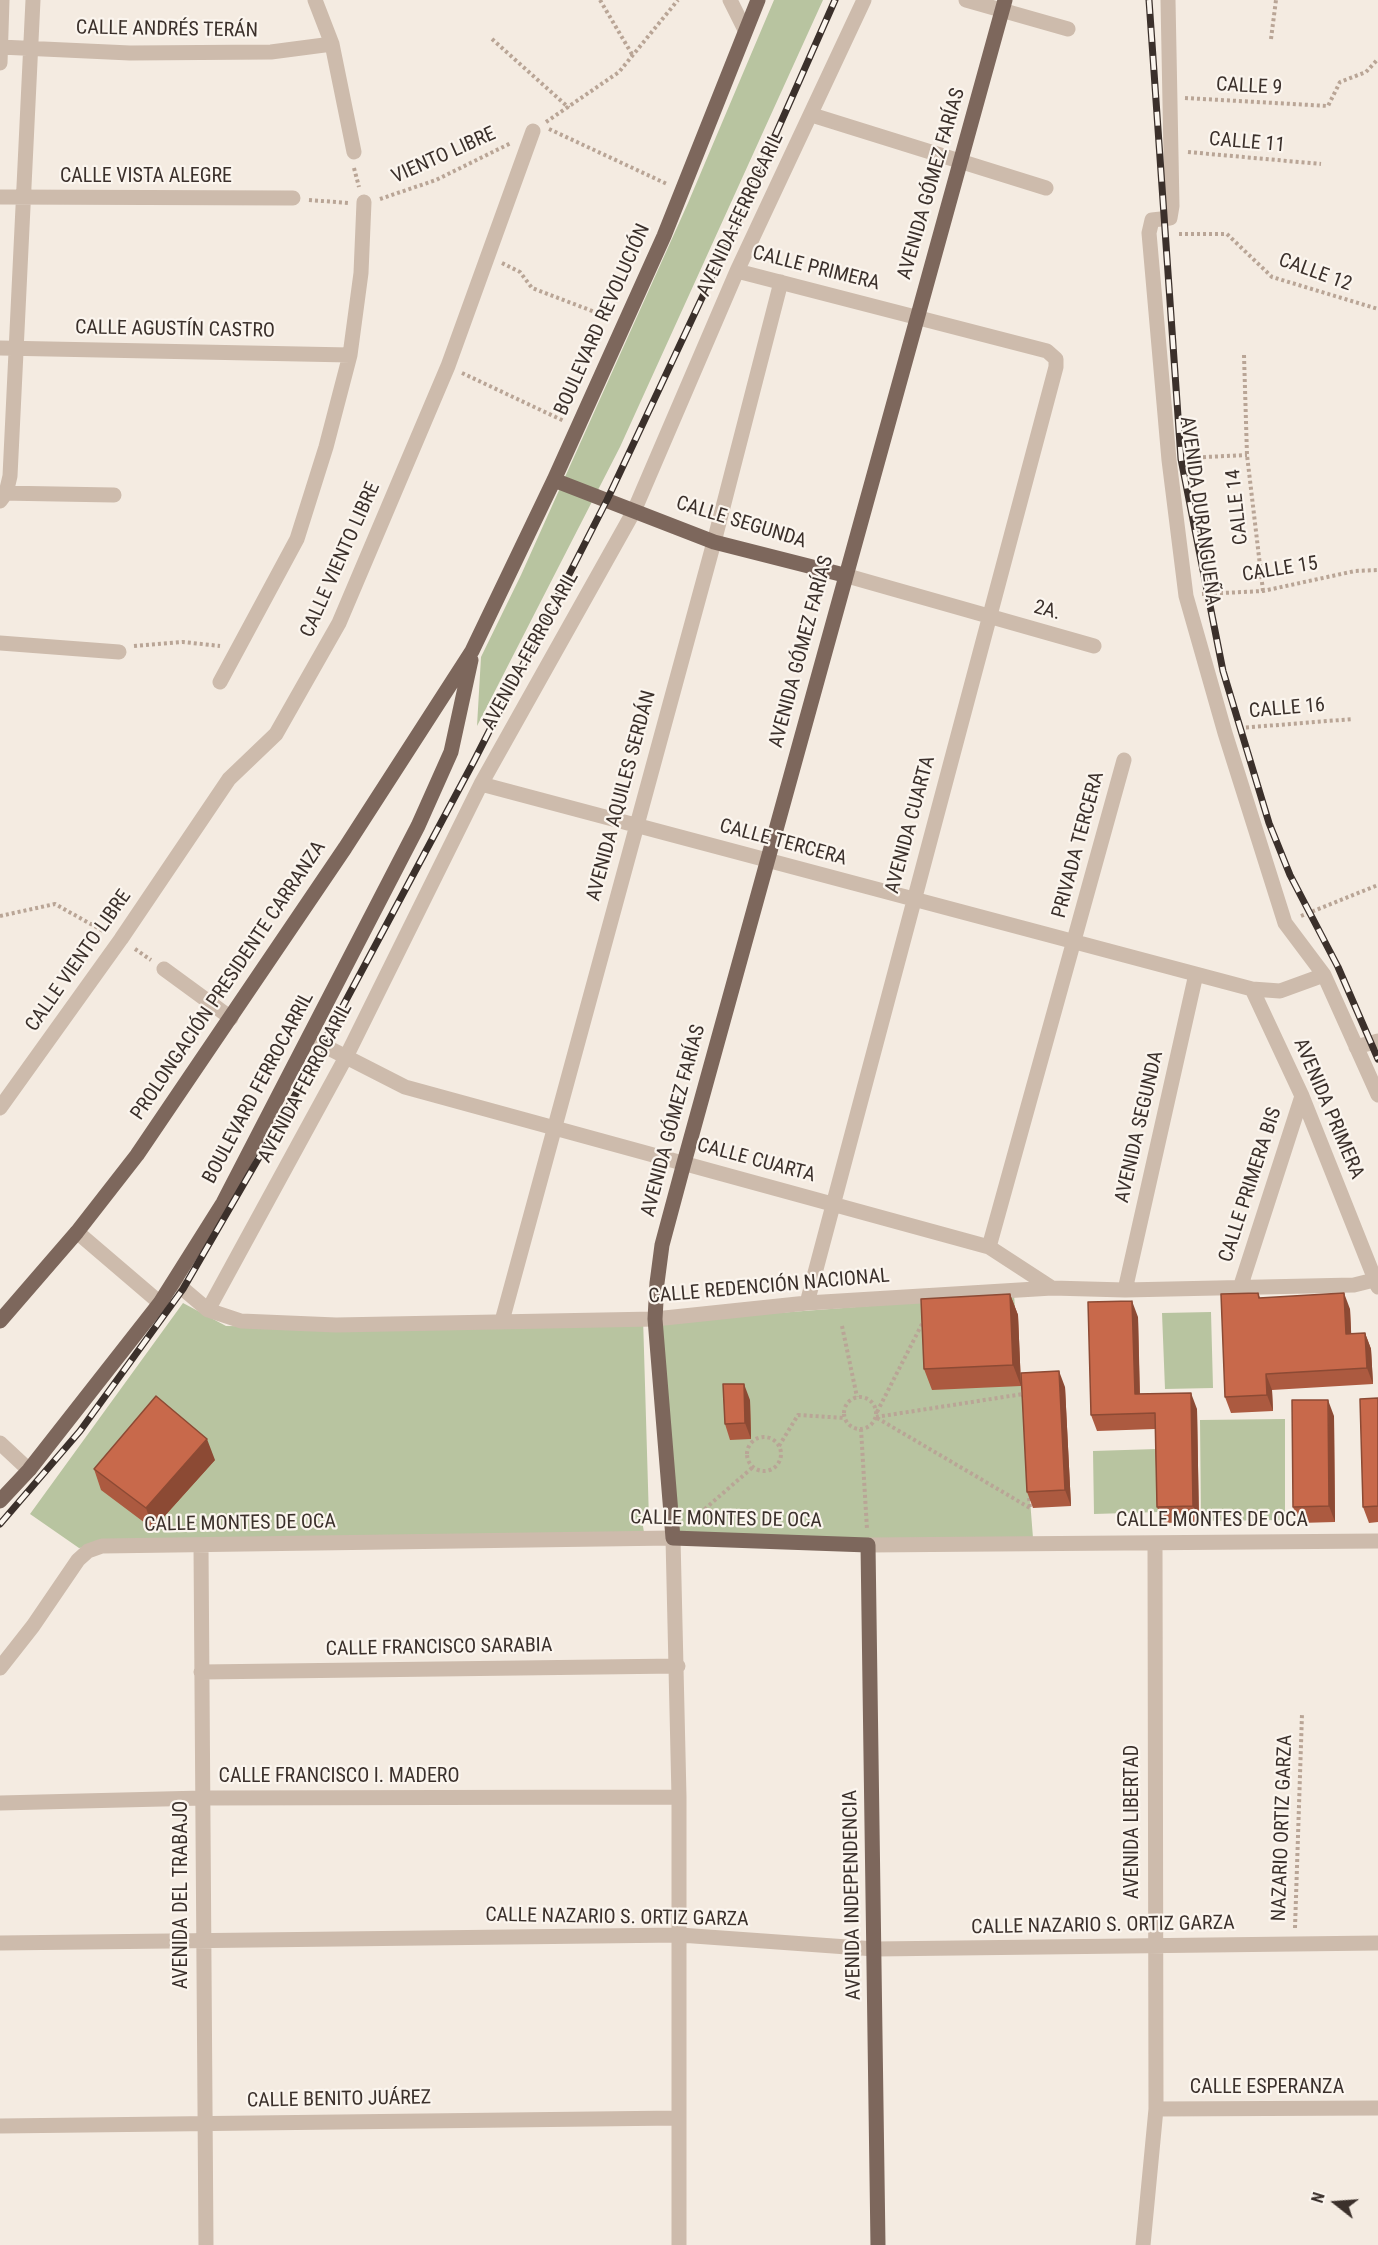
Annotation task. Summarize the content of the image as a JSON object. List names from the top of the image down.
{
  "streets": {
    "main road": [
      "AVENIDA GÓMEZ FARÍAS",
      "BOULEVARD REVOLUCIÓN",
      "CALLE SEGUNDA",
      "PROLONGACIÓN PRESIDENTE CARRANZA",
      "BOULEVARD FERROCARRIL",
      "CALLE MONTES DE OCA",
      "AVENIDA INDEPENDENCIA"
    ],
    "street": [
      "CALLE ANDRÉS TERÁN",
      "CALLE VISTA ALEGRE",
      "AVENIDA FERROCARIL",
      "CALLE PRIMERA",
      "CALLE AGUSTÍN CASTRO",
      "AVENIDA DURANGUEÑA",
      "CALLE VIENTO LIBRE",
      "2A.",
      "AVENIDA AQUILES SERDÁN",
      "AVENIDA CUARTA",
      "CALLE TERCERA",
      "PRIVADA TERCERA",
      "AVENIDA PRIMERA",
      "AVENIDA SEGUNDA",
      "CALLE CUARTA",
      "CALLE PRIMERA BIS",
      "CALLE REDENCIÓN NACIONAL",
      "CALLE FRANCISCO SARABIA",
      "CALLE FRANCISCO I. MADERO",
      "AVENIDA LIBERTAD",
      "AVENIDA DEL TRABAJO",
      "CALLE NAZARIO S. ORTIZ GARZA",
      "CALLE ESPERANZA",
      "CALLE BENITO JUÁREZ"
    ],
    "path": [
      "CALLE 9",
      "CALLE 11",
      "VIENTO LIBRE",
      "CALLE 12",
      "CALLE 14",
      "CALLE 15",
      "CALLE 16",
      "NAZARIO ORTIZ GARZA"
    ]
  },
  "crossings": [
    ["VIENTO LIBRE", "CALLE VISTA ALEGRE"],
    ["VIENTO LIBRE", "CALLE VIENTO LIBRE"],
    ["AVENIDA GÓMEZ FARÍAS", "CALLE PRIMERA"],
    ["AVENIDA GÓMEZ FARÍAS", "CALLE SEGUNDA"],
    ["AVENIDA GÓMEZ FARÍAS", "CALLE TERCERA"],
    ["AVENIDA GÓMEZ FARÍAS", "CALLE CUARTA"],
    ["AVENIDA GÓMEZ FARÍAS", "CALLE REDENCIÓN NACIONAL"],
    ["AVENIDA FERROCARIL", "CALLE PRIMERA"],
    ["AVENIDA FERROCARIL", "CALLE SEGUNDA"],
    ["AVENIDA FERROCARIL", "CALLE TERCERA"],
    ["AVENIDA FERROCARIL", "CALLE CUARTA"],
    ["AVENIDA FERROCARIL", "CALLE REDENCIÓN NACIONAL"],
    ["CALLE PRIMERA", "AVENIDA AQUILES SERDÁN"],
    ["CALLE PRIMERA", "AVENIDA CUARTA"],
    ["CALLE 12", "AVENIDA DURANGUEÑA"],
    ["BOULEVARD REVOLUCIÓN", "CALLE SEGUNDA"],
    ["BOULEVARD REVOLUCIÓN", "PROLONGACIÓN PRESIDENTE CARRANZA"],
    ["BOULEVARD REVOLUCIÓN", "BOULEVARD FERROCARRIL"],
    ["CALLE 14", "AVENIDA DURANGUEÑA"],
    ["CALLE 14", "CALLE 15"],
    ["AVENIDA DURANGUEÑA", "CALLE 15"],
    ["AVENIDA DURANGUEÑA", "CALLE 16"],
    ["AVENIDA DURANGUEÑA", "CALLE TERCERA"],
    ["CALLE SEGUNDA", "2A."],
    ["CALLE SEGUNDA", "AVENIDA AQUILES SERDÁN"],
    ["CALLE SEGUNDA", "AVENIDA CUARTA"],
    ["2A.", "AVENIDA CUARTA"],
    ["AVENIDA AQUILES SERDÁN", "CALLE TERCERA"],
    ["AVENIDA AQUILES SERDÁN", "CALLE CUARTA"],
    ["AVENIDA AQUILES SERDÁN", "CALLE REDENCIÓN NACIONAL"],
    ["AVENIDA CUARTA", "CALLE TERCERA"],
    ["AVENIDA CUARTA", "CALLE CUARTA"],
    ["AVENIDA CUARTA", "CALLE REDENCIÓN NACIONAL"],
    ["CALLE TERCERA", "PRIVADA TERCERA"],
    ["CALLE TERCERA", "AVENIDA PRIMERA"],
    ["CALLE TERCERA", "AVENIDA SEGUNDA"],
    ["PROLONGACIÓN PRESIDENTE CARRANZA", "BOULEVARD FERROCARRIL"],
    ["BOULEVARD FERROCARRIL", "CALLE CUARTA"],
    ["BOULEVARD FERROCARRIL", "CALLE REDENCIÓN NACIONAL"],
    ["AVENIDA PRIMERA", "CALLE PRIMERA BIS"],
    ["AVENIDA PRIMERA", "CALLE REDENCIÓN NACIONAL"],
    ["AVENIDA SEGUNDA", "CALLE REDENCIÓN NACIONAL"],
    ["CALLE CUARTA", "CALLE REDENCIÓN NACIONAL"],
    ["CALLE PRIMERA BIS", "CALLE REDENCIÓN NACIONAL"],
    ["CALLE MONTES DE OCA", "AVENIDA LIBERTAD"],
    ["CALLE MONTES DE OCA", "AVENIDA DEL TRABAJO"],
    ["CALLE MONTES DE OCA", "AVENIDA INDEPENDENCIA"],
    ["CALLE FRANCISCO SARABIA", "AVENIDA DEL TRABAJO"],
    ["CALLE FRANCISCO I. MADERO", "AVENIDA DEL TRABAJO"],
    ["AVENIDA LIBERTAD", "CALLE NAZARIO S. ORTIZ GARZA"],
    ["AVENIDA LIBERTAD", "CALLE ESPERANZA"],
    ["NAZARIO ORTIZ GARZA", "CALLE NAZARIO S. ORTIZ GARZA"],
    ["AVENIDA DEL TRABAJO", "CALLE NAZARIO S. ORTIZ GARZA"],
    ["AVENIDA DEL TRABAJO", "CALLE BENITO JUÁREZ"],
    ["AVENIDA INDEPENDENCIA", "CALLE NAZARIO S. ORTIZ GARZA"]
  ],
  "north": "left"
}
